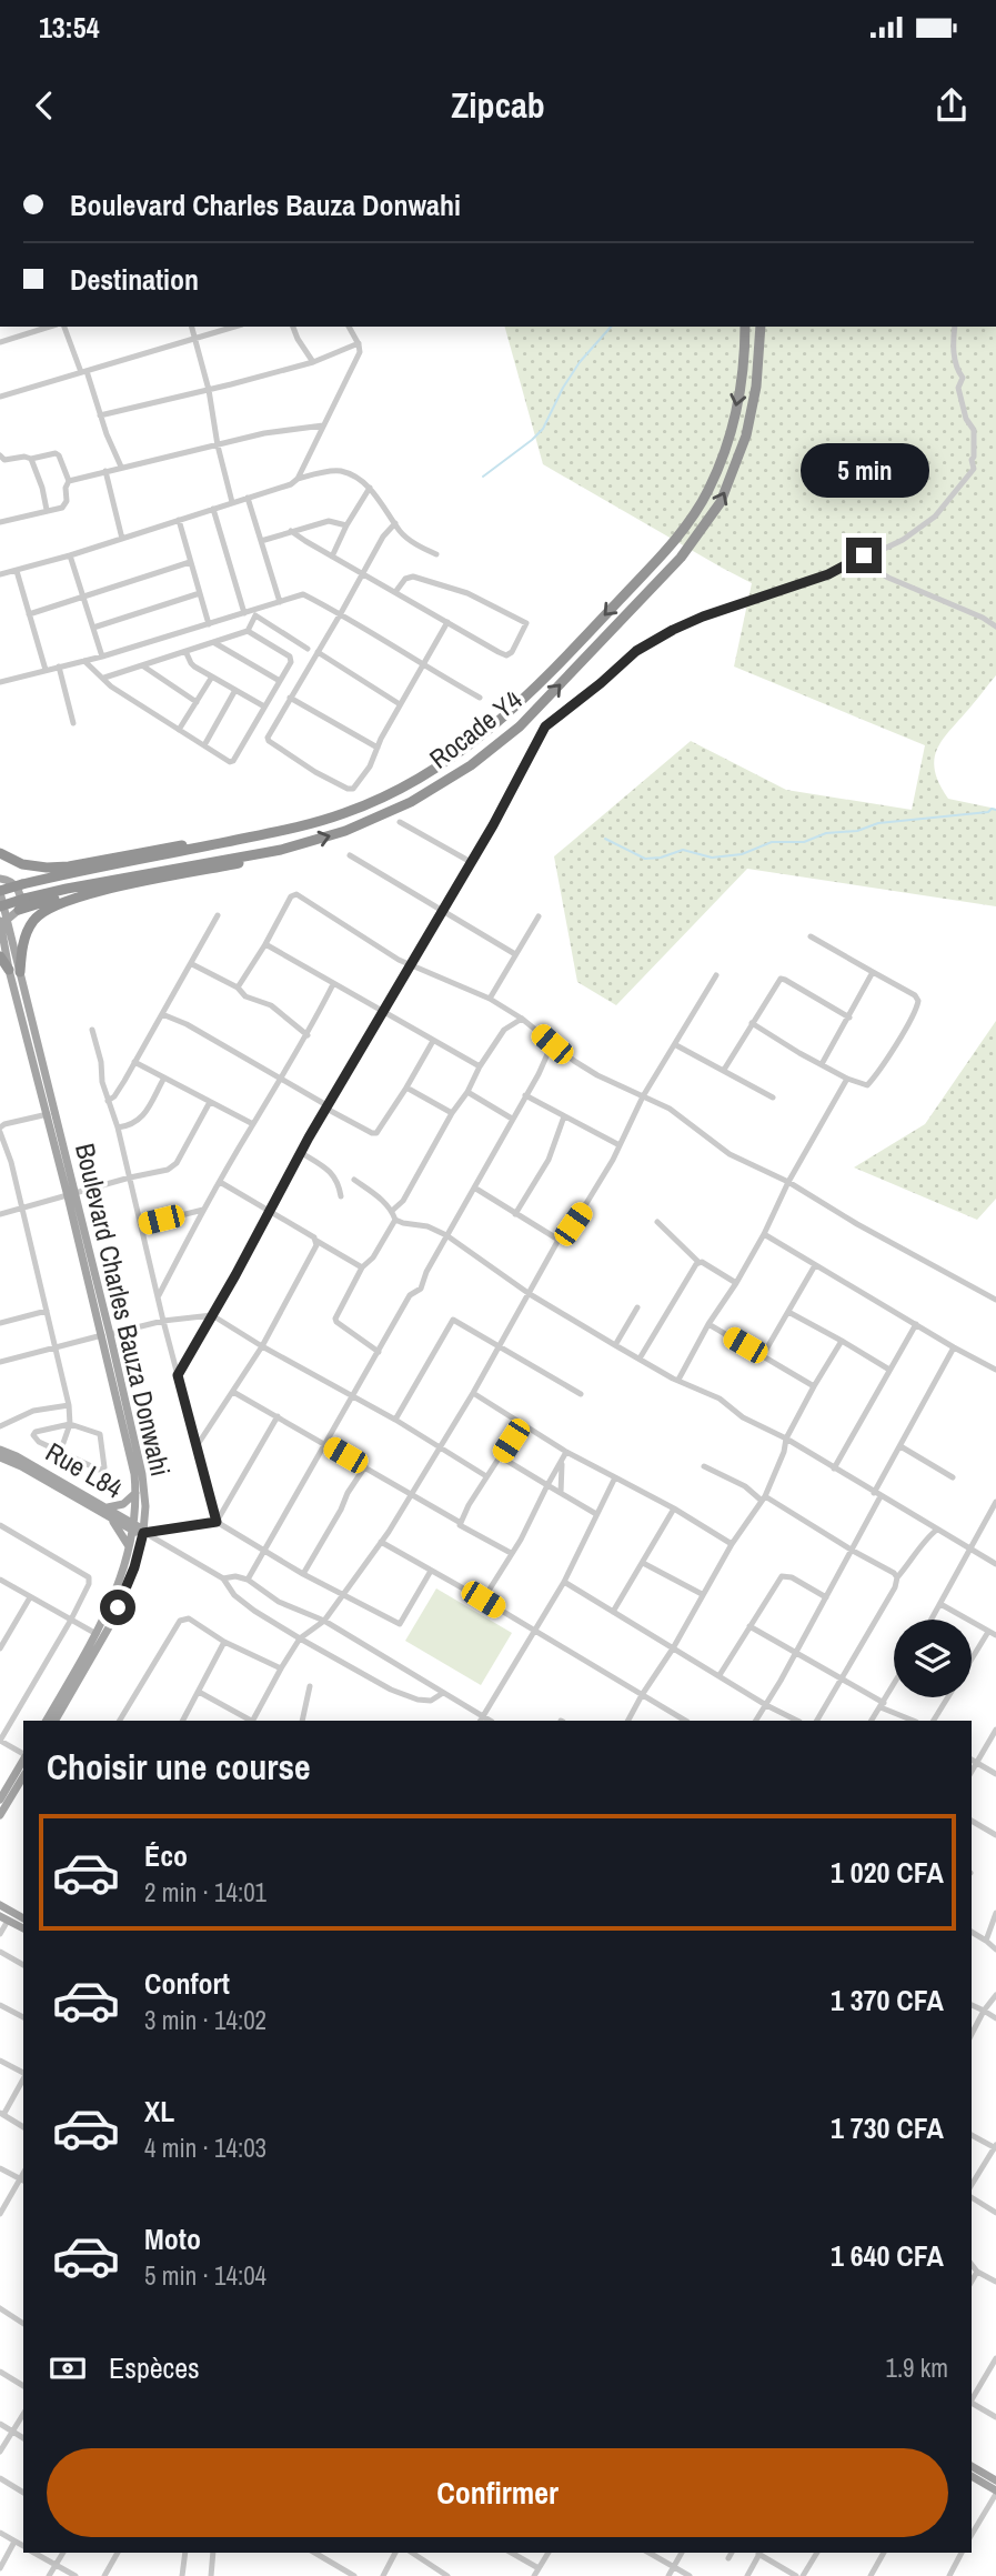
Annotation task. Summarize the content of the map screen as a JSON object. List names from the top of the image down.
{
  "streets": {
    "highway": ["Rocade Y4"],
    "main road": ["Boulevard Charles Bauza Donwahi", "Rue L84"]
  },
  "crossings": [
    ["Rocade Y4", "Boulevard Charles Bauza Donwahi"],
    ["Boulevard Charles Bauza Donwahi", "Rue L84"]
  ],
  "page": {
    "status": "13:54",
    "header": "Zipcab",
    "banner": ["Boulevard Charles Bauza Donwahi", "Destination"],
    "bubble": "5 min",
    "heading": "Choisir une course",
    "list": [
      {
        "name": "Éco",
        "note": "2 min · 14:01",
        "value": "1 020 CFA"
      },
      {
        "name": "Confort",
        "note": "3 min · 14:02",
        "value": "1 370 CFA"
      },
      {
        "name": "XL",
        "note": "4 min · 14:03",
        "value": "1 730 CFA"
      },
      {
        "name": "Moto",
        "note": "5 min · 14:04",
        "value": "1 640 CFA"
      }
    ],
    "pay": ["Espèces", "1.9 km"],
    "buttons": "Confirmer"
  }
}
